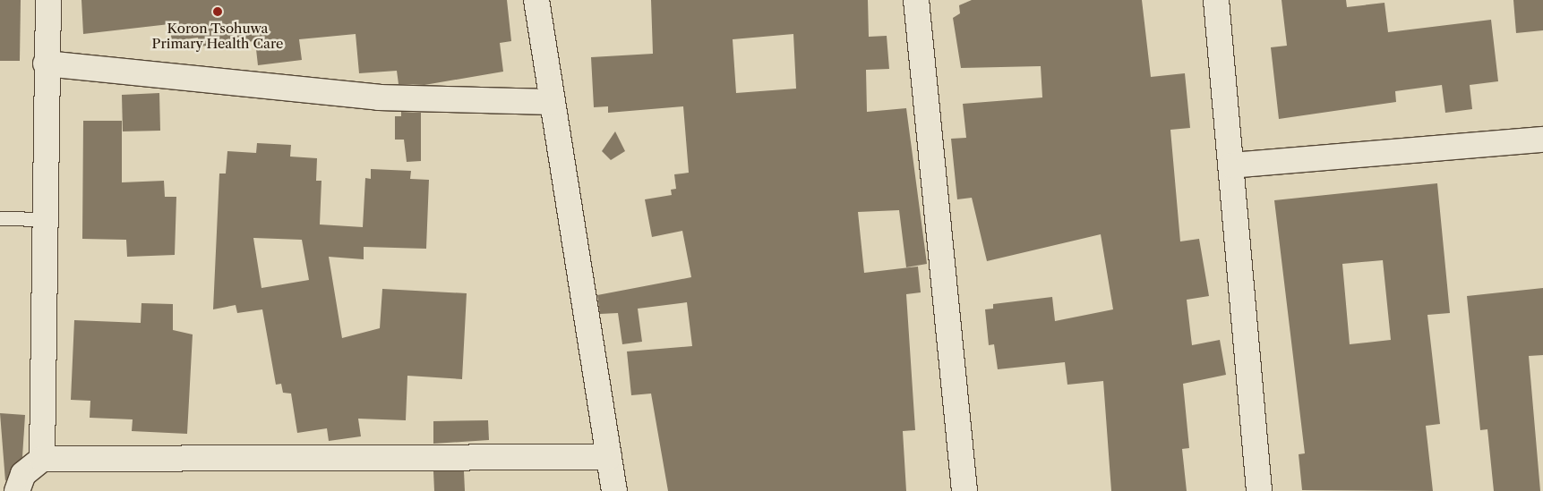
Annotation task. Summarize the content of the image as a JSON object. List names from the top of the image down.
{
  "places": ["Koron Tsohuwa Primary Health Care"]
}
